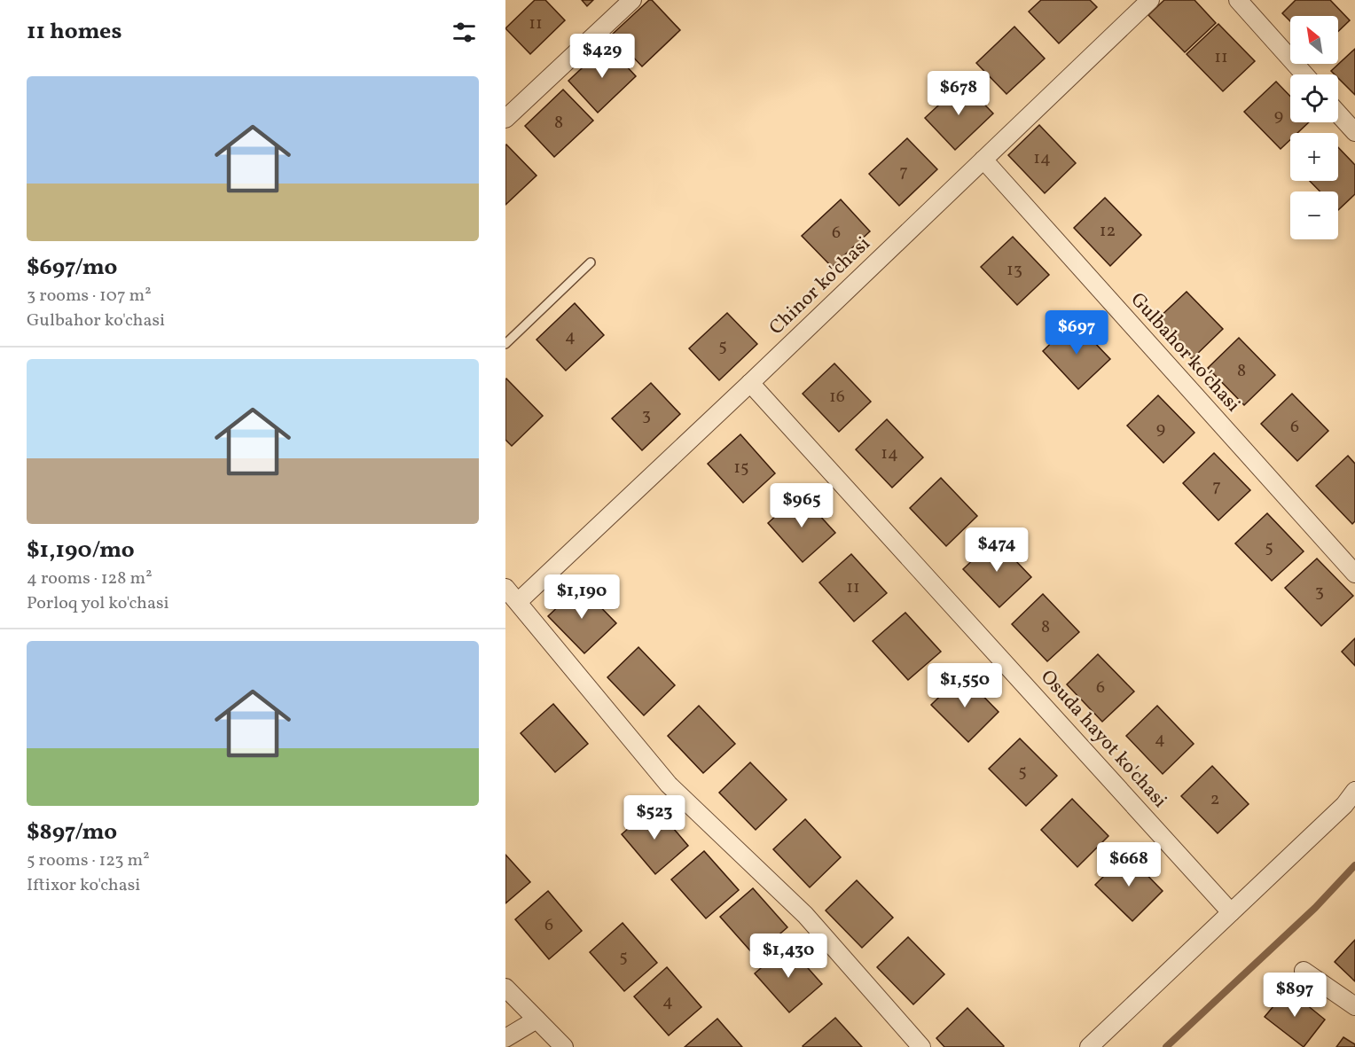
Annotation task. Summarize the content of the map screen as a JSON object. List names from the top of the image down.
{
  "streets": {
    "street": ["Chinor ko'chasi", "Gulbahor ko'chasi", "Osuda hayot ko'chasi"]
  },
  "crossings": [
    ["Chinor ko'chasi", "Gulbahor ko'chasi"],
    ["Chinor ko'chasi", "Osuda hayot ko'chasi"]
  ],
  "house_numbers": [
    "11",
    "11",
    "9",
    "8",
    "14",
    "7",
    "12",
    "6",
    "13",
    "4",
    "5",
    "8",
    "16",
    "3",
    "6",
    "9",
    "14",
    "15",
    "7",
    "5",
    "11",
    "3",
    "8",
    "6",
    "4",
    "5",
    "2",
    "6",
    "5",
    "4"
  ],
  "north": "top left",
  "page": {
    "heading": "11 homes",
    "map_buttons": ["+", "−"],
    "price": [
      "$429",
      "$678",
      "$697",
      "$965",
      "$474",
      "$1,190",
      "$1,550",
      "$523",
      "$668",
      "$1,430",
      "$897"
    ],
    "list": [
      {
        "name": "$697/mo",
        "note": "3 rooms · 107 m² · Gulbahor ko'chasi"
      },
      {
        "name": "$1,190/mo",
        "note": "4 rooms · 128 m² · Porloq yol ko'chasi"
      },
      {
        "name": "$897/mo",
        "note": "5 rooms · 123 m² · Iftixor ko'chasi"
      }
    ]
  }
}
